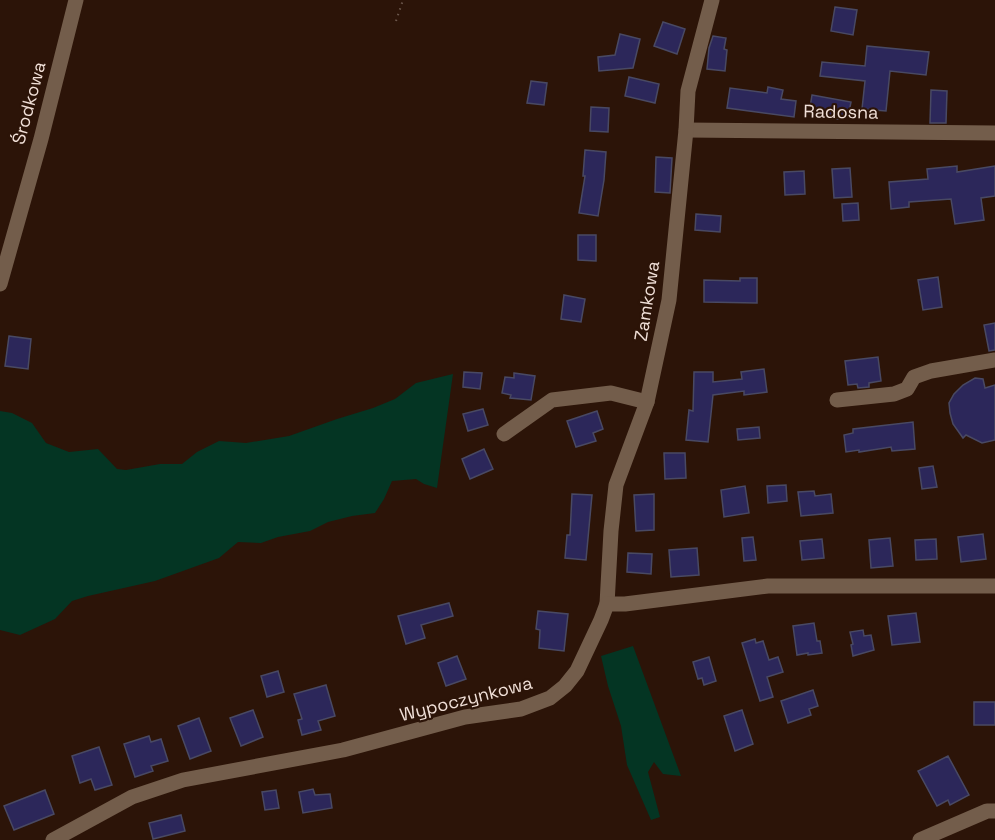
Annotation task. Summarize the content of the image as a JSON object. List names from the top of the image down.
{
  "streets": {
    "street": [
      "Środkowa",
      "Radosna",
      "Zamkowa",
      "Wypoczynkowa"
    ]
  },
  "crossings": [
    ["Radosna", "Zamkowa"],
    ["Zamkowa", "Wypoczynkowa"]
  ]
}
